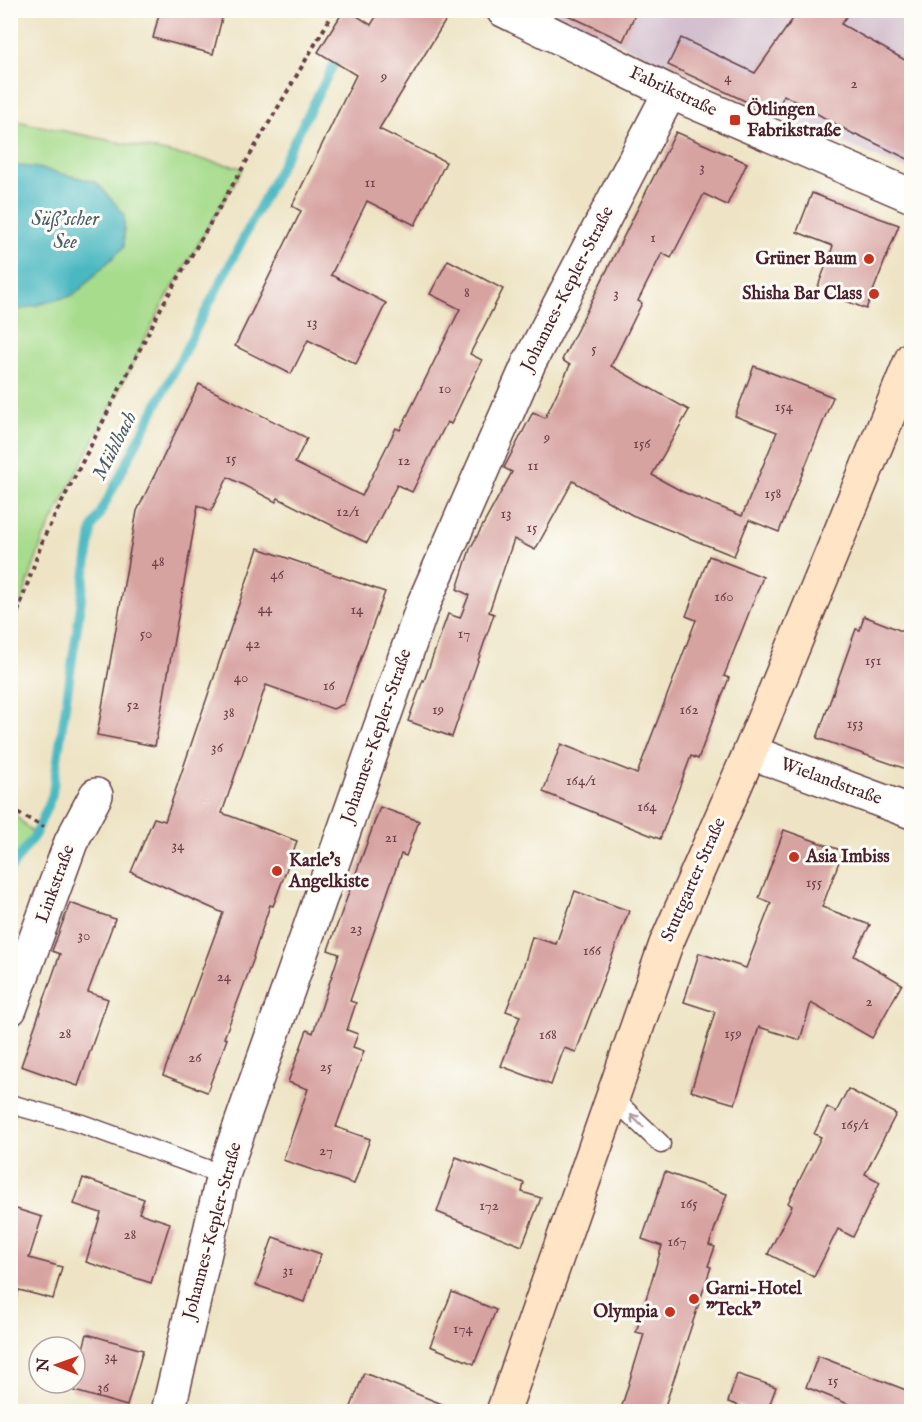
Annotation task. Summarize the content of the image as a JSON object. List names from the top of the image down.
{
  "streets": {
    "main road": ["Stuttgarter Straße"],
    "street": [
      "Fabrikstraße",
      "Johannes-Kepler-Straße",
      "Wielandstraße",
      "Linkstraße"
    ]
  },
  "crossings": [
    ["Fabrikstraße", "Johannes-Kepler-Straße"],
    ["Wielandstraße", "Stuttgarter Straße"]
  ],
  "water": ["Süß'scher See", "Mühlbach"],
  "places": {
    "transit": ["Ötlingen Fabrikstraße"],
    "other": [
      "Grüner Baum",
      "Shisha Bar Class",
      "Asia Imbiss",
      "Karle's Angelkiste",
      "Garni-Hotel \"Teck\"",
      "Olympia"
    ]
  },
  "house_numbers": [
    "9",
    "4",
    "2",
    "3",
    "11",
    "1",
    "8",
    "3",
    "13",
    "5",
    "10",
    "154",
    "9",
    "156",
    "15",
    "12",
    "11",
    "158",
    "12/1",
    "13",
    "15",
    "48",
    "46",
    "160",
    "44",
    "14",
    "50",
    "17",
    "42",
    "151",
    "40",
    "16",
    "52",
    "19",
    "162",
    "38",
    "153",
    "36",
    "164/1",
    "164",
    "21",
    "34",
    "155",
    "23",
    "30",
    "166",
    "24",
    "2",
    "28",
    "159",
    "168",
    "26",
    "25",
    "165/1",
    "27",
    "165",
    "172",
    "28",
    "167",
    "31",
    "174",
    "34",
    "15",
    "36"
  ],
  "north": "left"
}
